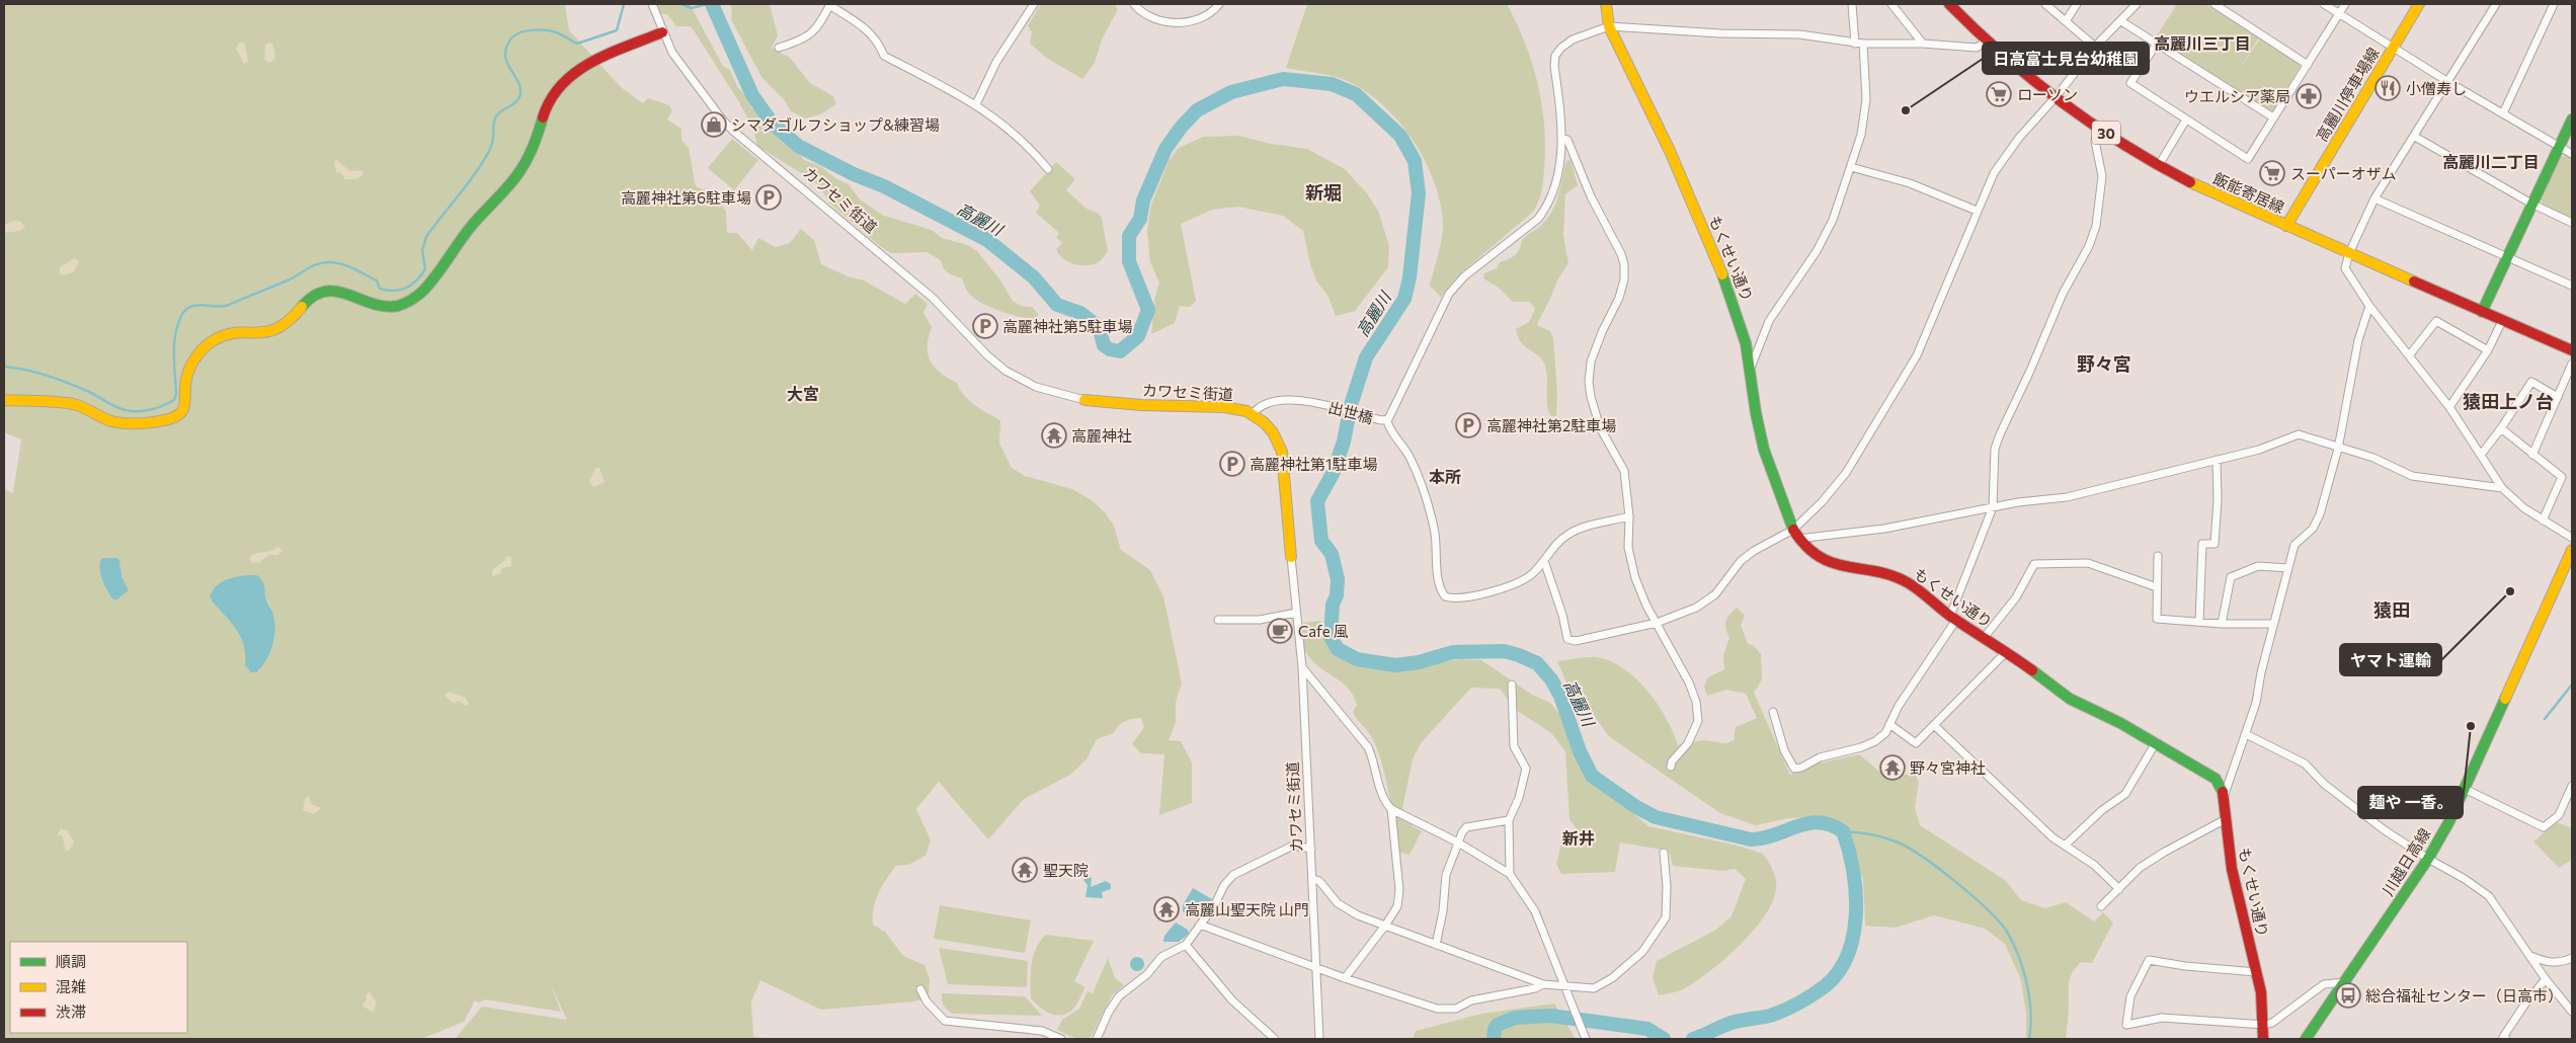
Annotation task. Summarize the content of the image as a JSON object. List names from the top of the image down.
{
  "streets": {
    "street": [
      "高麗川停車場線",
      "30",
      "飯能寄居線",
      "カワセミ街道",
      "もくせい通り",
      "出世橋",
      "川越日高線"
    ]
  },
  "crossings": [
    ["高麗川停車場線", "飯能寄居線"],
    ["カワセミ街道", "出世橋"]
  ],
  "districts": [
    "高麗川三丁目",
    "高麗川二丁目",
    "新堀",
    "野々宮",
    "大宮",
    "猿田上ノ台",
    "本所",
    "猿田",
    "新井"
  ],
  "water": ["高麗川"],
  "places": {
    "restaurant": ["小僧寿し"],
    "supermarket": ["ローソン", "スーパーオザム"],
    "pharmacy": ["ウエルシア薬局"],
    "other": ["日高富士見台幼稚園", "ヤマト運輸", "麺や 一香。"],
    "shop": ["シマダゴルフショップ&練習場"],
    "parking": [
      "高麗神社第6駐車場",
      "高麗神社第5駐車場",
      "高麗神社第2駐車場",
      "高麗神社第1駐車場"
    ],
    "temple": [
      "高麗神社",
      "野々宮神社",
      "聖天院",
      "高麗山聖天院 山門"
    ],
    "cafe": ["Cafe 風"],
    "bus stop": ["総合福祉センター（日高市）"]
  },
  "legend": ["順調", "混雑", "渋滞"]
}
